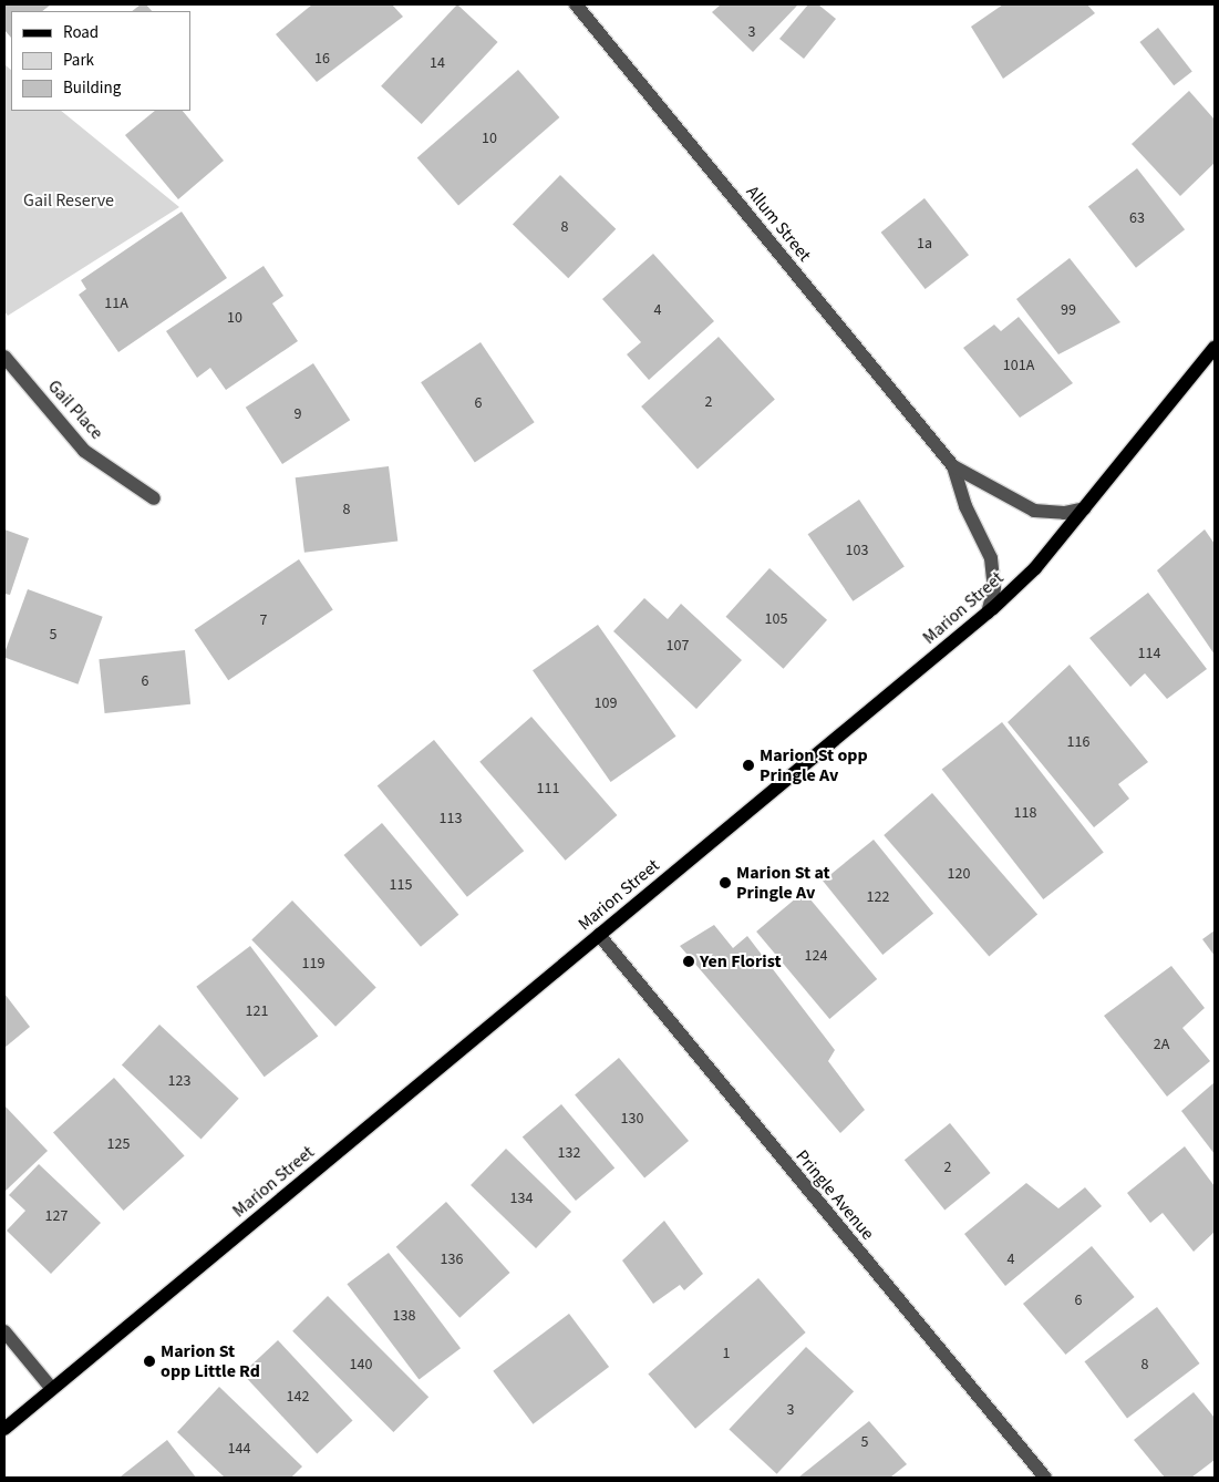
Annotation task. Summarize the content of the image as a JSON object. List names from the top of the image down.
{
  "streets": {
    "main road": ["Marion Street"],
    "street": ["Allum Street", "Gail Place", "Pringle Avenue"]
  },
  "crossings": [
    ["Allum Street", "Marion Street"],
    ["Marion Street", "Pringle Avenue"]
  ],
  "parks": ["Gail Reserve"],
  "places": [
    "Marion St opp Pringle Av",
    "Marion St at Pringle Av",
    "Yen Florist",
    "Marion St opp Little Rd"
  ],
  "house_numbers": [
    "3",
    "16",
    "14",
    "10",
    "63",
    "8",
    "1a",
    "11A",
    "4",
    "99",
    "10",
    "101A",
    "2",
    "6",
    "9",
    "8",
    "103",
    "105",
    "7",
    "5",
    "107",
    "114",
    "6",
    "109",
    "116",
    "111",
    "118",
    "113",
    "120",
    "115",
    "122",
    "124",
    "119",
    "121",
    "2A",
    "123",
    "130",
    "125",
    "132",
    "2",
    "134",
    "127",
    "136",
    "4",
    "6",
    "138",
    "1",
    "140",
    "8",
    "142",
    "3",
    "5",
    "144"
  ],
  "legend": ["Road", "Park", "Building"]
}
